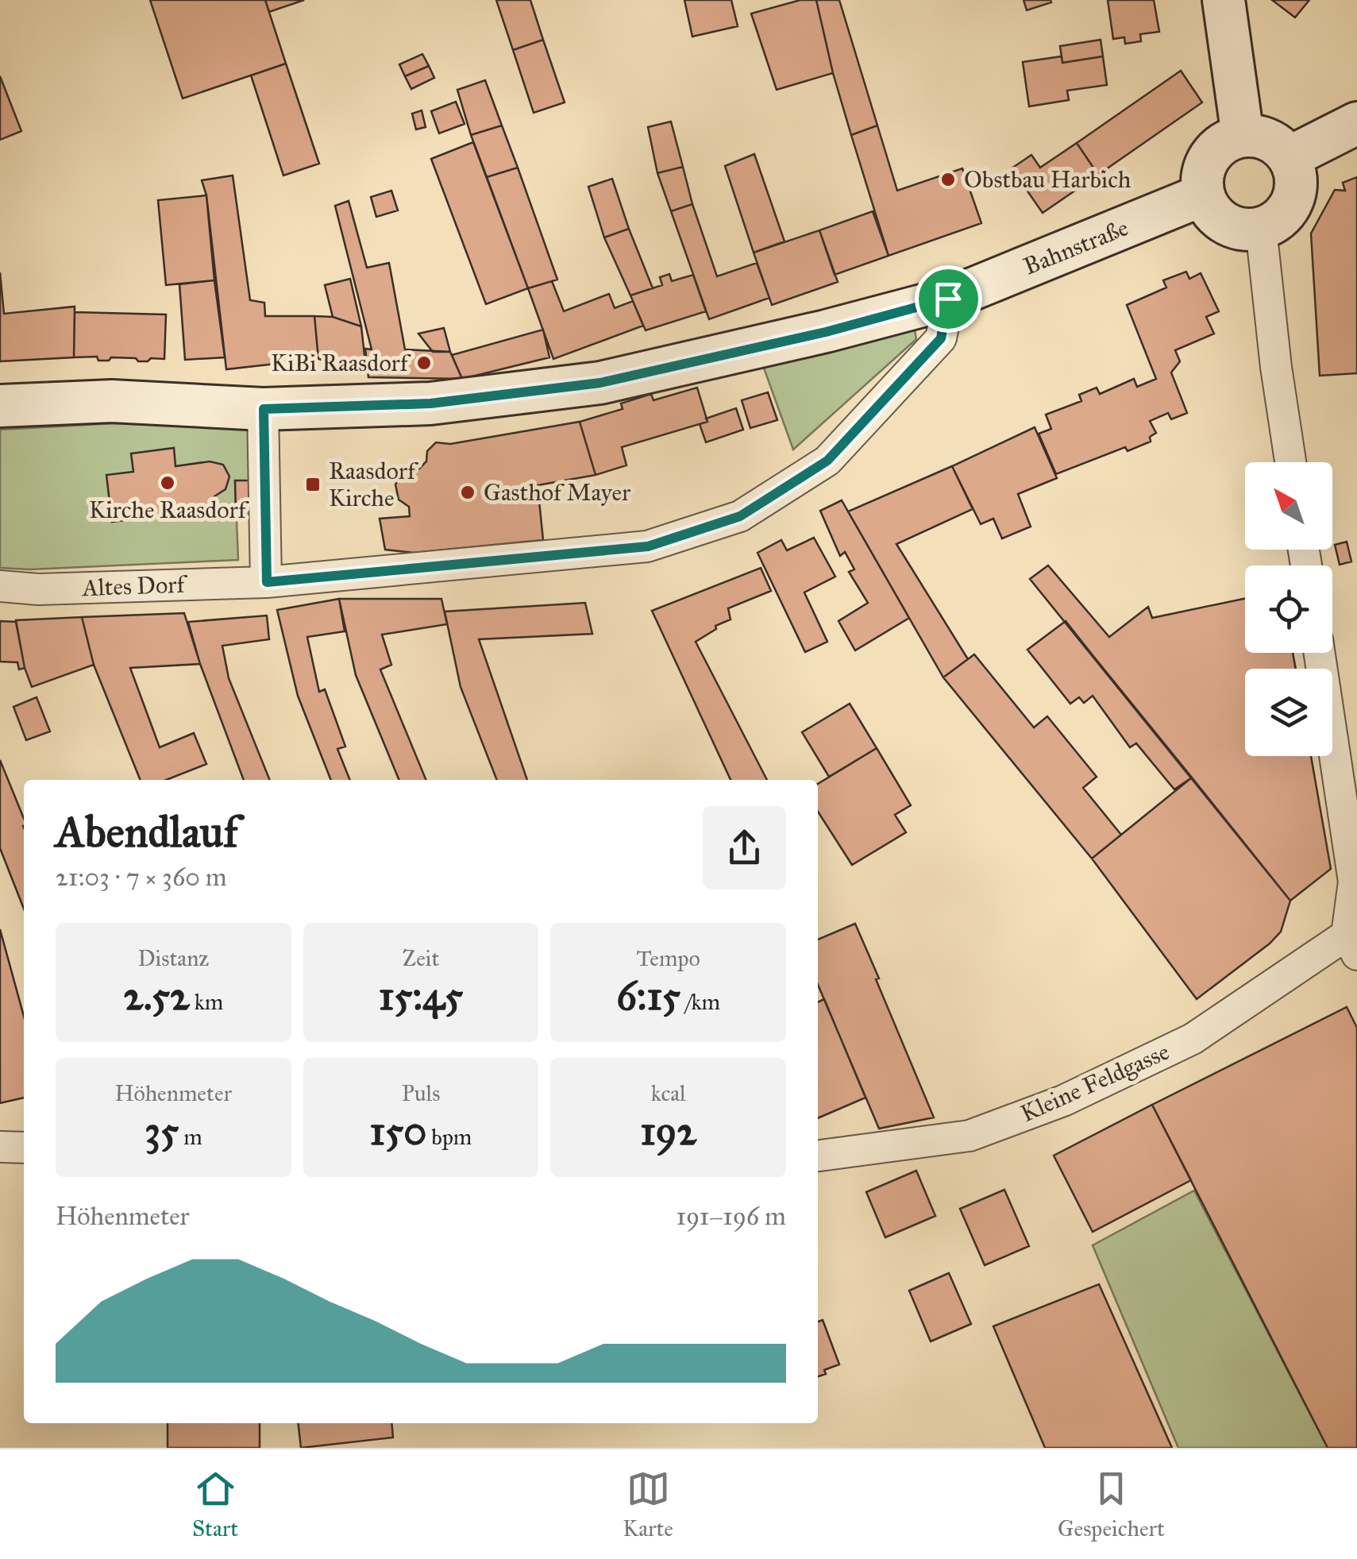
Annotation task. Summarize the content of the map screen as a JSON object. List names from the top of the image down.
{
  "streets": {
    "main road": ["Bahnstraße"],
    "street": ["Altes Dorf", "Kleine Feldgasse"]
  },
  "crossings": [
    ["Bahnstraße", "Altes Dorf"]
  ],
  "places": {
    "other": [
      "Obstbau Harbich",
      "KiBi Raasdorf",
      "Kirche Raasdorf",
      "Gasthof Mayer"
    ],
    "transit": ["Raasdorf Kirche"]
  },
  "north": "top left",
  "page": {
    "heading": ["Abendlauf", "21:03 · 7 × 360 m"],
    "stats": [
      ["Distanz", "2.52 km"],
      ["Zeit", "15:45"],
      ["Tempo", "6:15 /km"],
      ["Höhenmeter", "35 m"],
      ["Puls", "150 bpm"],
      ["kcal", "192"]
    ],
    "chart": ["Höhenmeter", "191–196 m"],
    "tabs": ["Start", "Karte", "Gespeichert"]
  }
}
